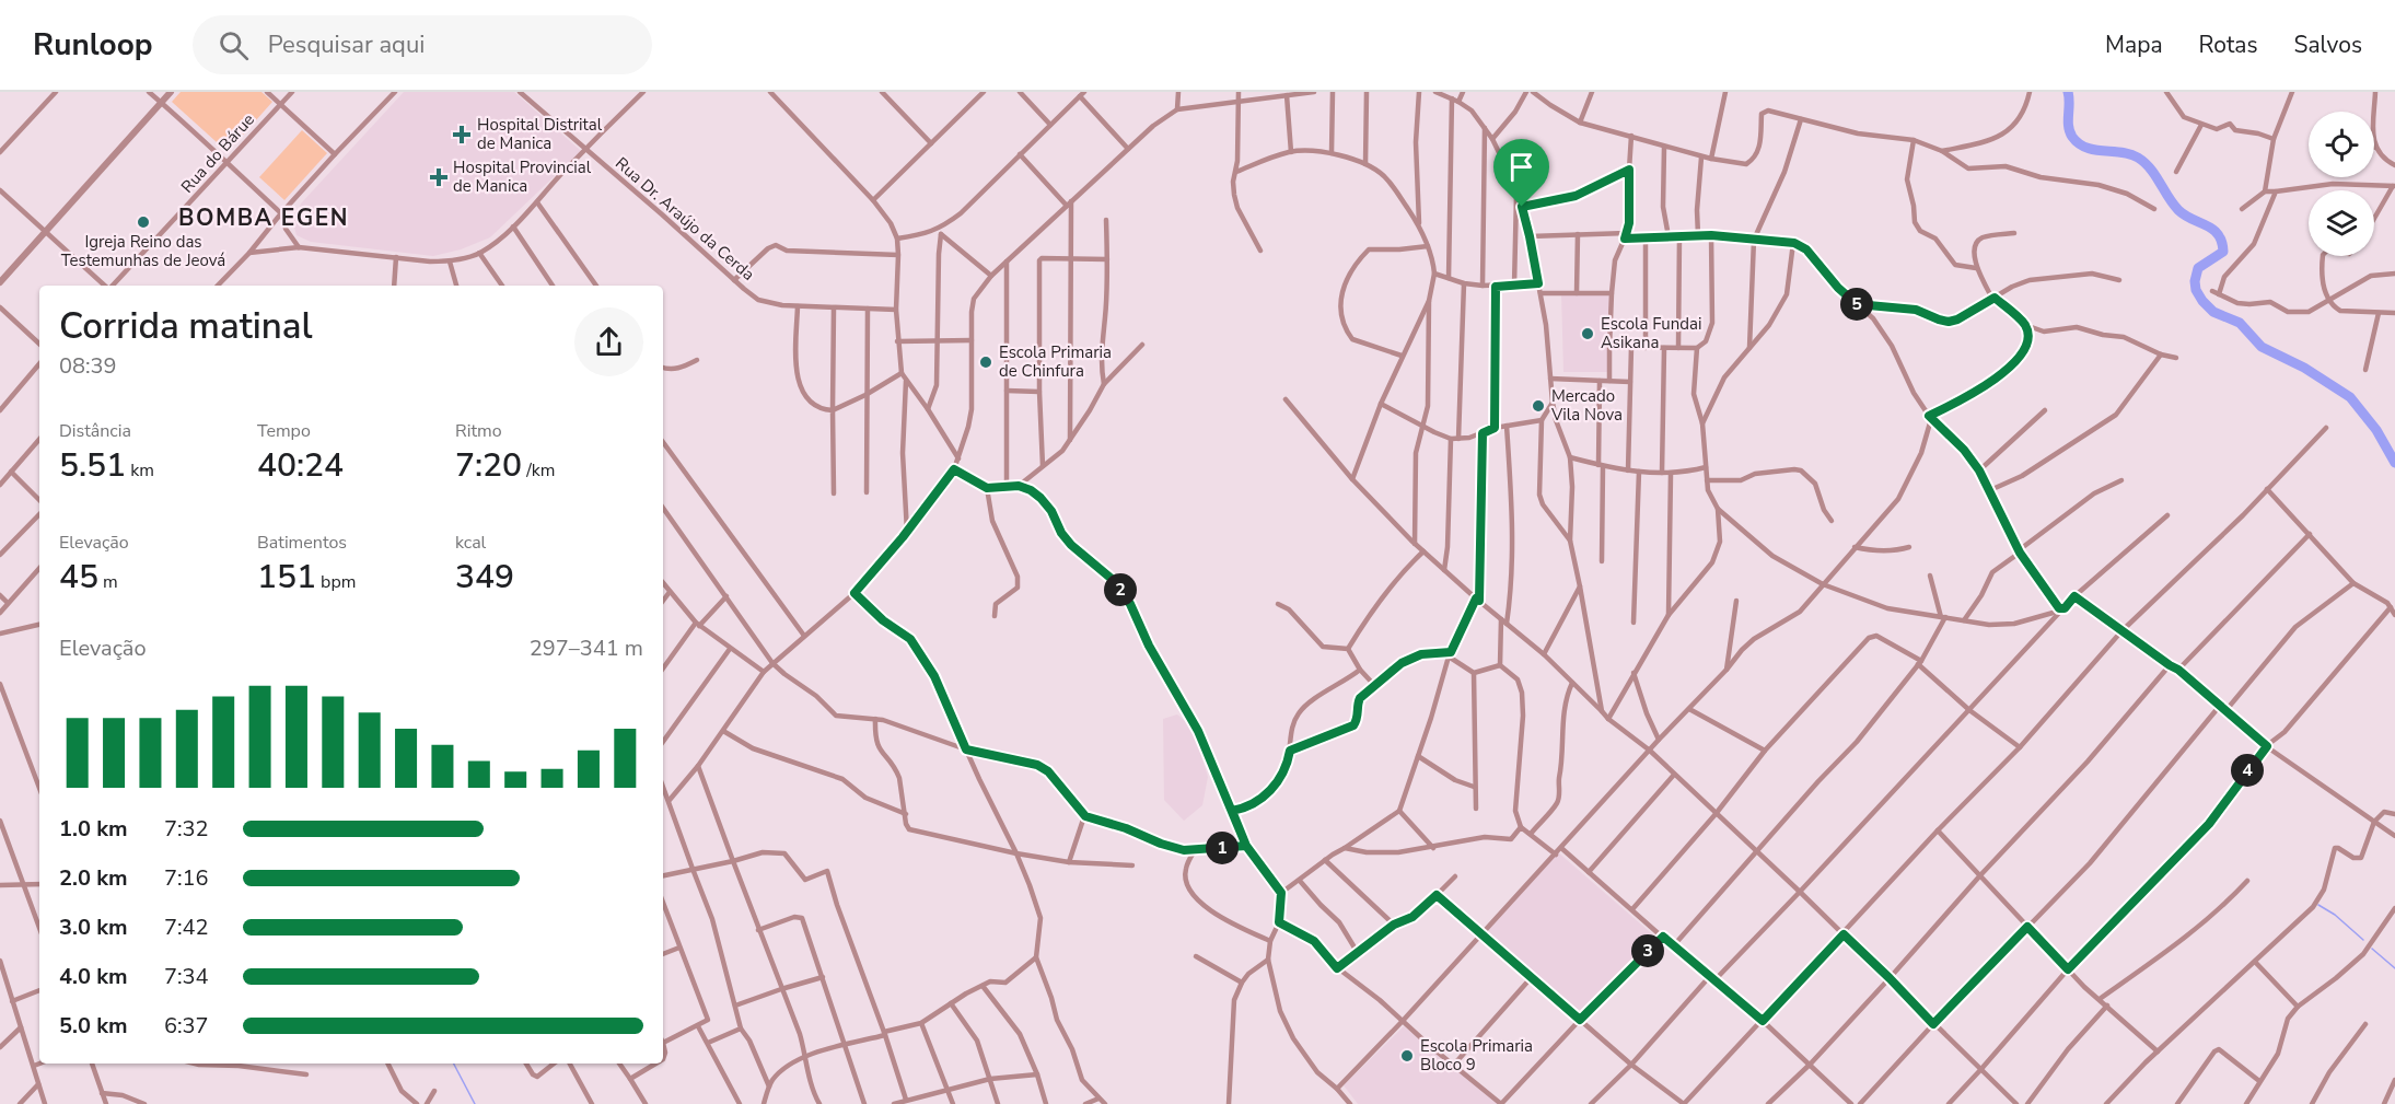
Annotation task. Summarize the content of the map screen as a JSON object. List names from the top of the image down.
{
  "streets": {
    "street": ["Rua do Bárue", "Rua Dr. Araújo da Cerda"]
  },
  "districts": ["BOMBA EGEN"],
  "places": {
    "health": ["Hospital Distrital de Manica", "Hospital Provincial de Manica"],
    "other": [
      "Igreja Reino das Testemunhas de Jeová",
      "Escola Fundai Asikana",
      "Escola Primaria de Chinfura",
      "Mercado Vila Nova",
      "Escola Primaria Bloco 9"
    ]
  },
  "page": {
    "header": "Runloop",
    "search": "Pesquisar aqui",
    "nav": ["Mapa", "Rotas", "Salvos"],
    "heading": ["Corrida matinal", "08:39"],
    "pins": [
      "5",
      "2",
      "4",
      "1",
      "3"
    ],
    "stats": [
      ["Distância", "5.51 km"],
      ["Tempo", "40:24"],
      ["Ritmo", "7:20 /km"],
      ["Elevação", "45 m"],
      ["Batimentos", "151 bpm"],
      ["kcal", "349"]
    ],
    "chart": ["Elevação", "297–341 m"],
    "list": [
      {
        "name": "1.0 km",
        "note": "7:32"
      },
      {
        "name": "2.0 km",
        "note": "7:16"
      },
      {
        "name": "3.0 km",
        "note": "7:42"
      },
      {
        "name": "4.0 km",
        "note": "7:34"
      },
      {
        "name": "5.0 km",
        "note": "6:37"
      }
    ]
  }
}
